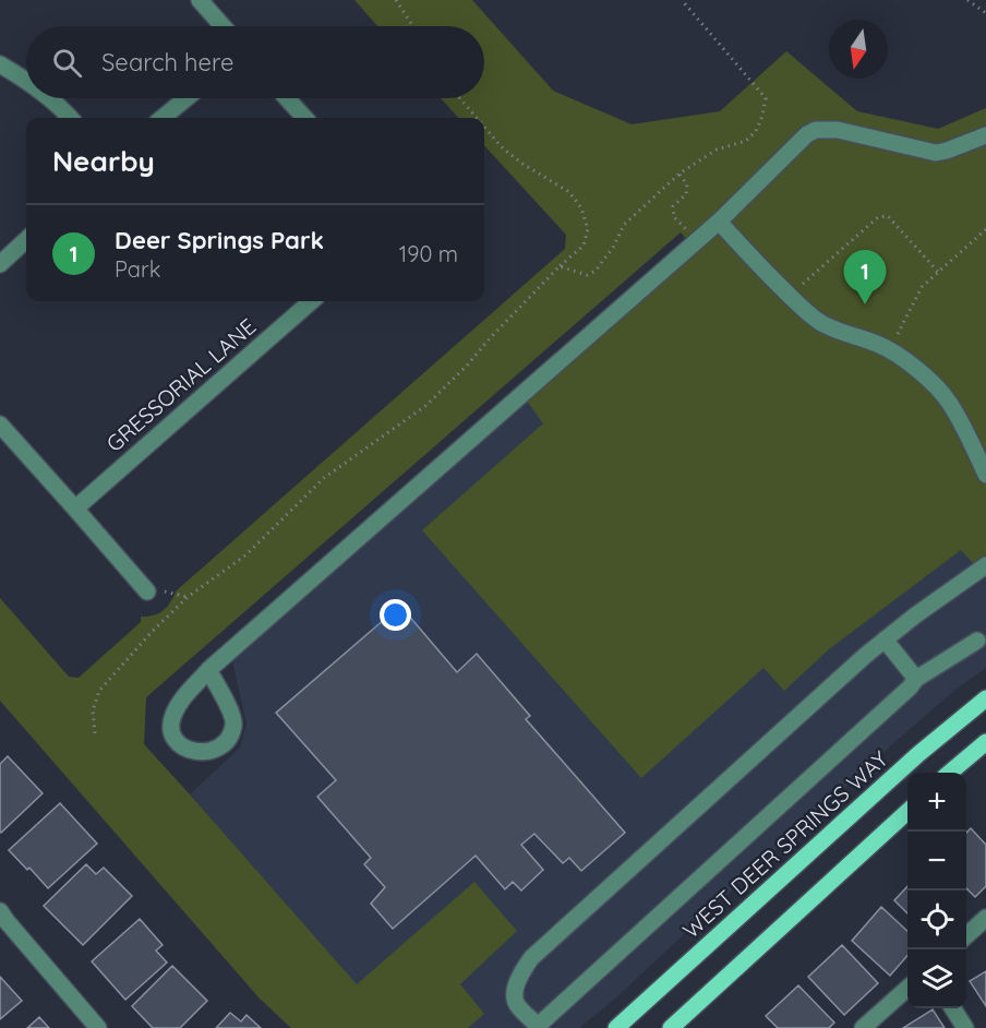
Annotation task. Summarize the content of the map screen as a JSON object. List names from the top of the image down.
{
  "streets": {
    "main road": ["WEST DEER SPRINGS WAY"],
    "street": ["GRESSORIAL LANE"]
  },
  "north": "bottom",
  "page": {
    "search": "Search here",
    "heading": "Nearby",
    "list": [
      {
        "mark": "1",
        "name": "Deer Springs Park",
        "note": "Park",
        "value": "190 m"
      }
    ],
    "pins": "1",
    "map_buttons": ["+", "−"]
  }
}
